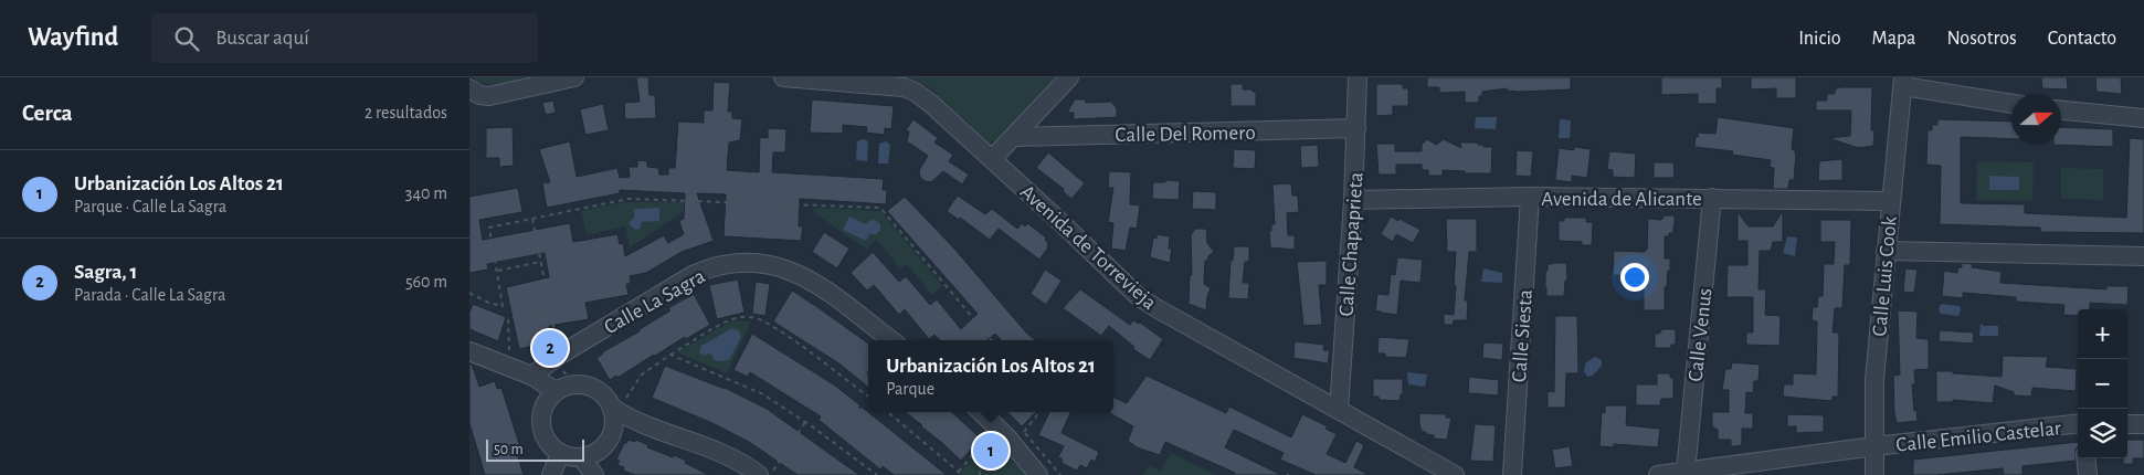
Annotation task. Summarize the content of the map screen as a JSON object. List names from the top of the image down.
{
  "streets": {
    "street": [
      "Calle Del Romero",
      "Avenida de Alicante",
      "Calle Chapaprieta",
      "Avenida de Torrevieja",
      "Calle Luis Cook",
      "Calle La Sagra",
      "Calle Venus",
      "Calle Siesta",
      "Calle Emilio Castelar"
    ]
  },
  "crossings": [
    ["Calle Del Romero", "Calle Chapaprieta"],
    ["Avenida de Alicante", "Calle Chapaprieta"],
    ["Avenida de Alicante", "Calle Luis Cook"],
    ["Avenida de Alicante", "Calle Venus"],
    ["Avenida de Alicante", "Calle Siesta"],
    ["Calle Chapaprieta", "Avenida de Torrevieja"],
    ["Calle Luis Cook", "Calle Emilio Castelar"],
    ["Calle Venus", "Calle Emilio Castelar"]
  ],
  "scale_bar": "50 m",
  "north": "right",
  "page": {
    "header": "Wayfind",
    "search": "Buscar aquí",
    "nav": [
      "Inicio",
      "Mapa",
      "Nosotros",
      "Contacto"
    ],
    "heading": ["Cerca", "2 resultados"],
    "list": [
      {
        "mark": "1",
        "name": "Urbanización Los Altos 21",
        "note": "Parque · Calle La Sagra",
        "value": "340 m"
      },
      {
        "mark": "2",
        "name": "Sagra, 1",
        "note": "Parada · Calle La Sagra",
        "value": "560 m"
      }
    ],
    "map_buttons": ["+", "−"],
    "pins": ["2", "1"],
    "popup": ["Urbanización Los Altos 21", "Parque"],
    "scale": "50 m"
  }
}
